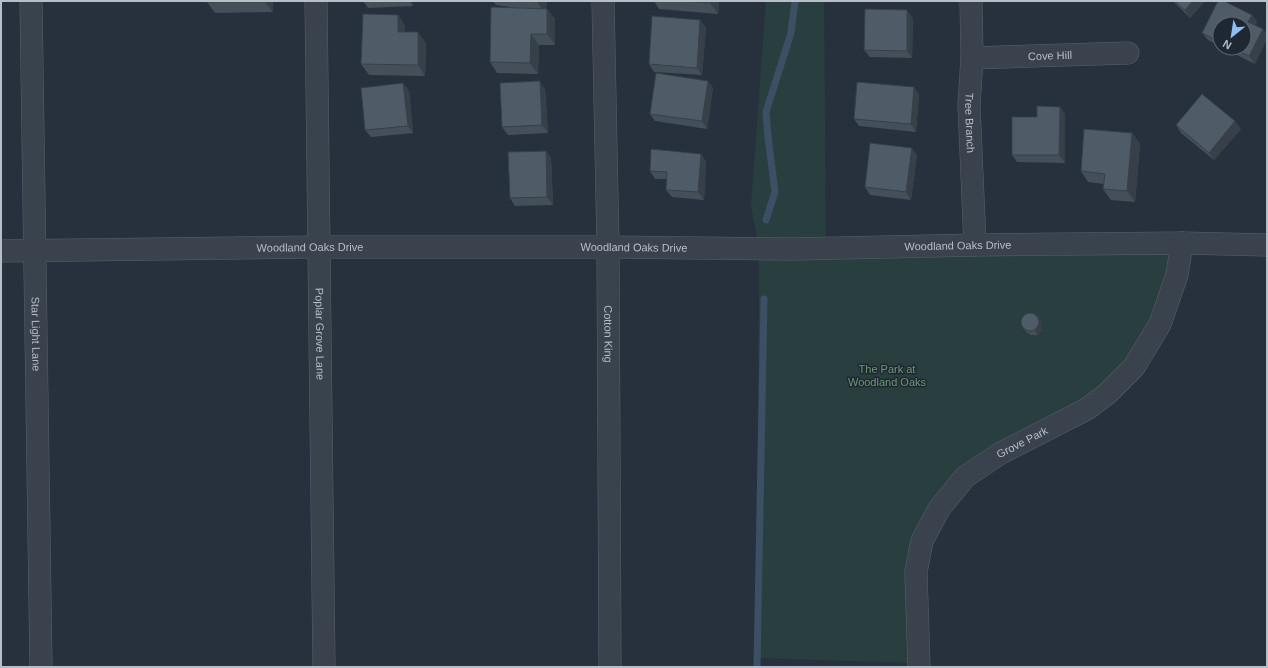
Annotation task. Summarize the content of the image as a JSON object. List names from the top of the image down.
{
  "streets": {
    "street": [
      "Cove Hill",
      "Tree Branch",
      "Woodland Oaks Drive",
      "Star Light Lane",
      "Poplar Grove Lane",
      "Cotton King",
      "Grove Park"
    ]
  },
  "crossings": [
    ["Cove Hill", "Tree Branch"],
    ["Tree Branch", "Woodland Oaks Drive"],
    ["Woodland Oaks Drive", "Star Light Lane"],
    ["Woodland Oaks Drive", "Poplar Grove Lane"],
    ["Woodland Oaks Drive", "Cotton King"],
    ["Woodland Oaks Drive", "Grove Park"]
  ],
  "parks": ["The Park at Woodland Oaks"],
  "north": "bottom left"
}
